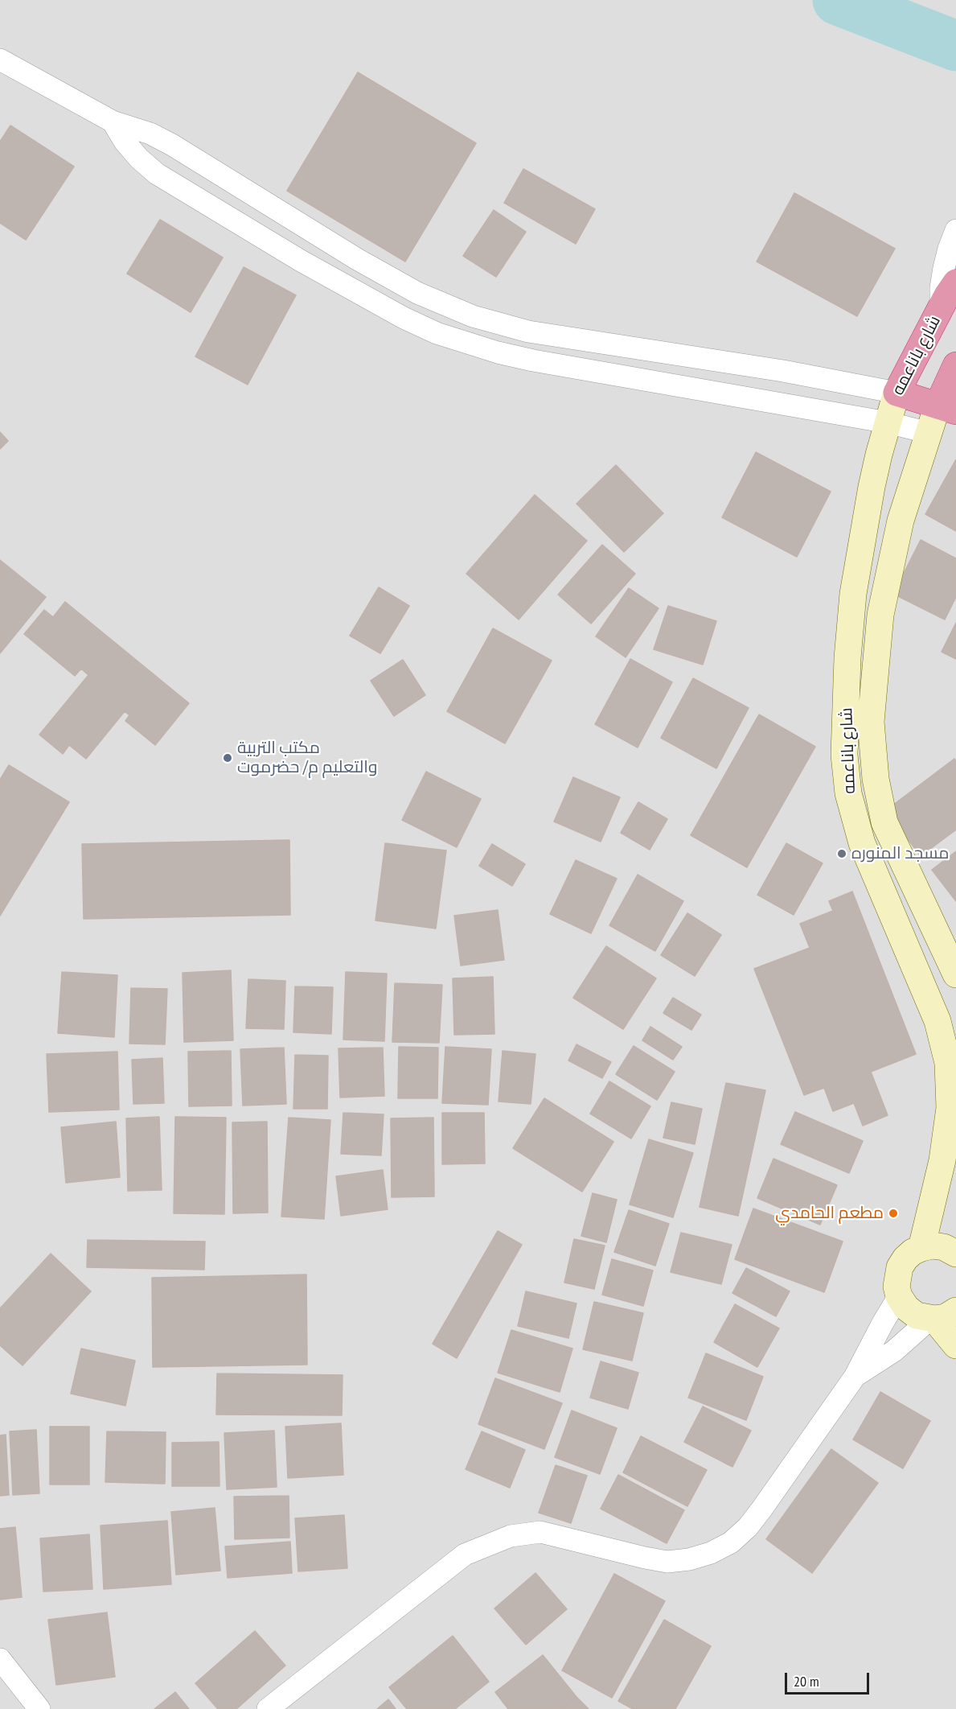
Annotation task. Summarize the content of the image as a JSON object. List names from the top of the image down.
{
  "streets": {
    "highway": ["شارع باناعمه"]
  },
  "places": ["مكتب التربية والتعليم م/ حضرموت", "مسجد المنوره", "مطعم الحامدي"],
  "scale_bar": "20 m"
}
